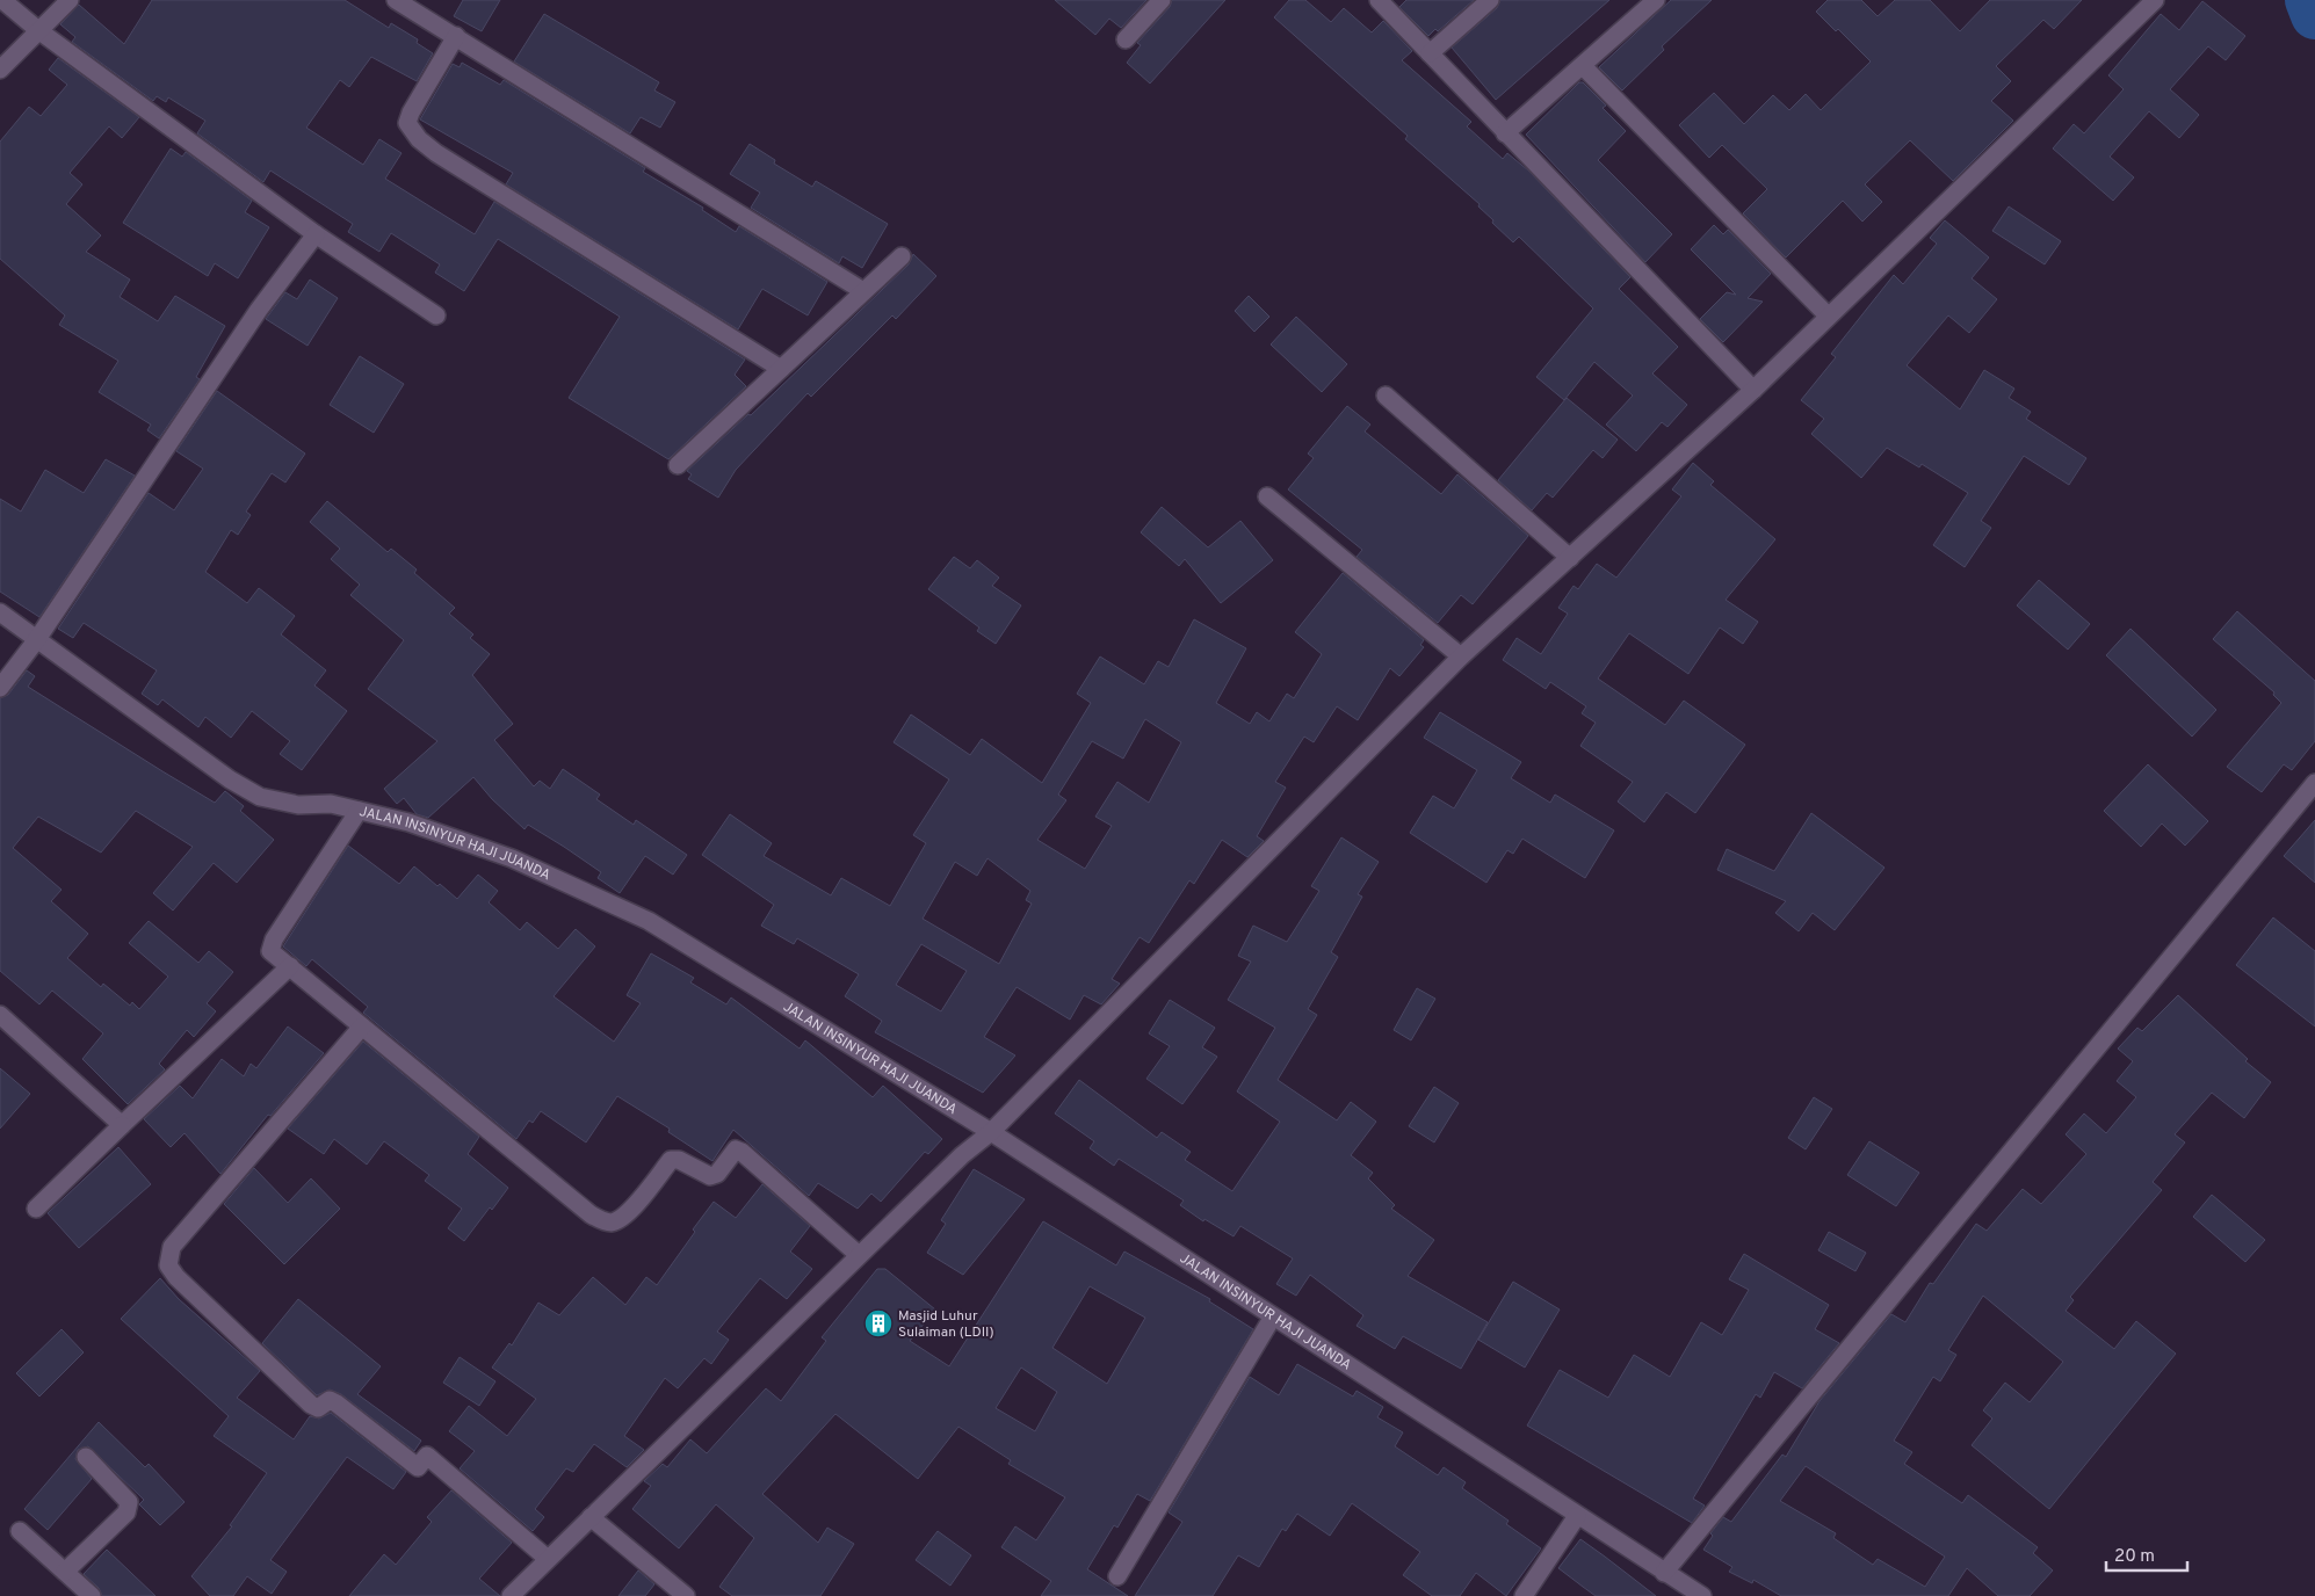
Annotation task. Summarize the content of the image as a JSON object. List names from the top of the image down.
{
  "streets": {
    "street": ["JALAN INSINYUR HAJI JUANDA"]
  },
  "places": {
    "building": ["Masjid Luhur Sulaiman (LDII)"]
  },
  "scale_bar": "20 m"
}
